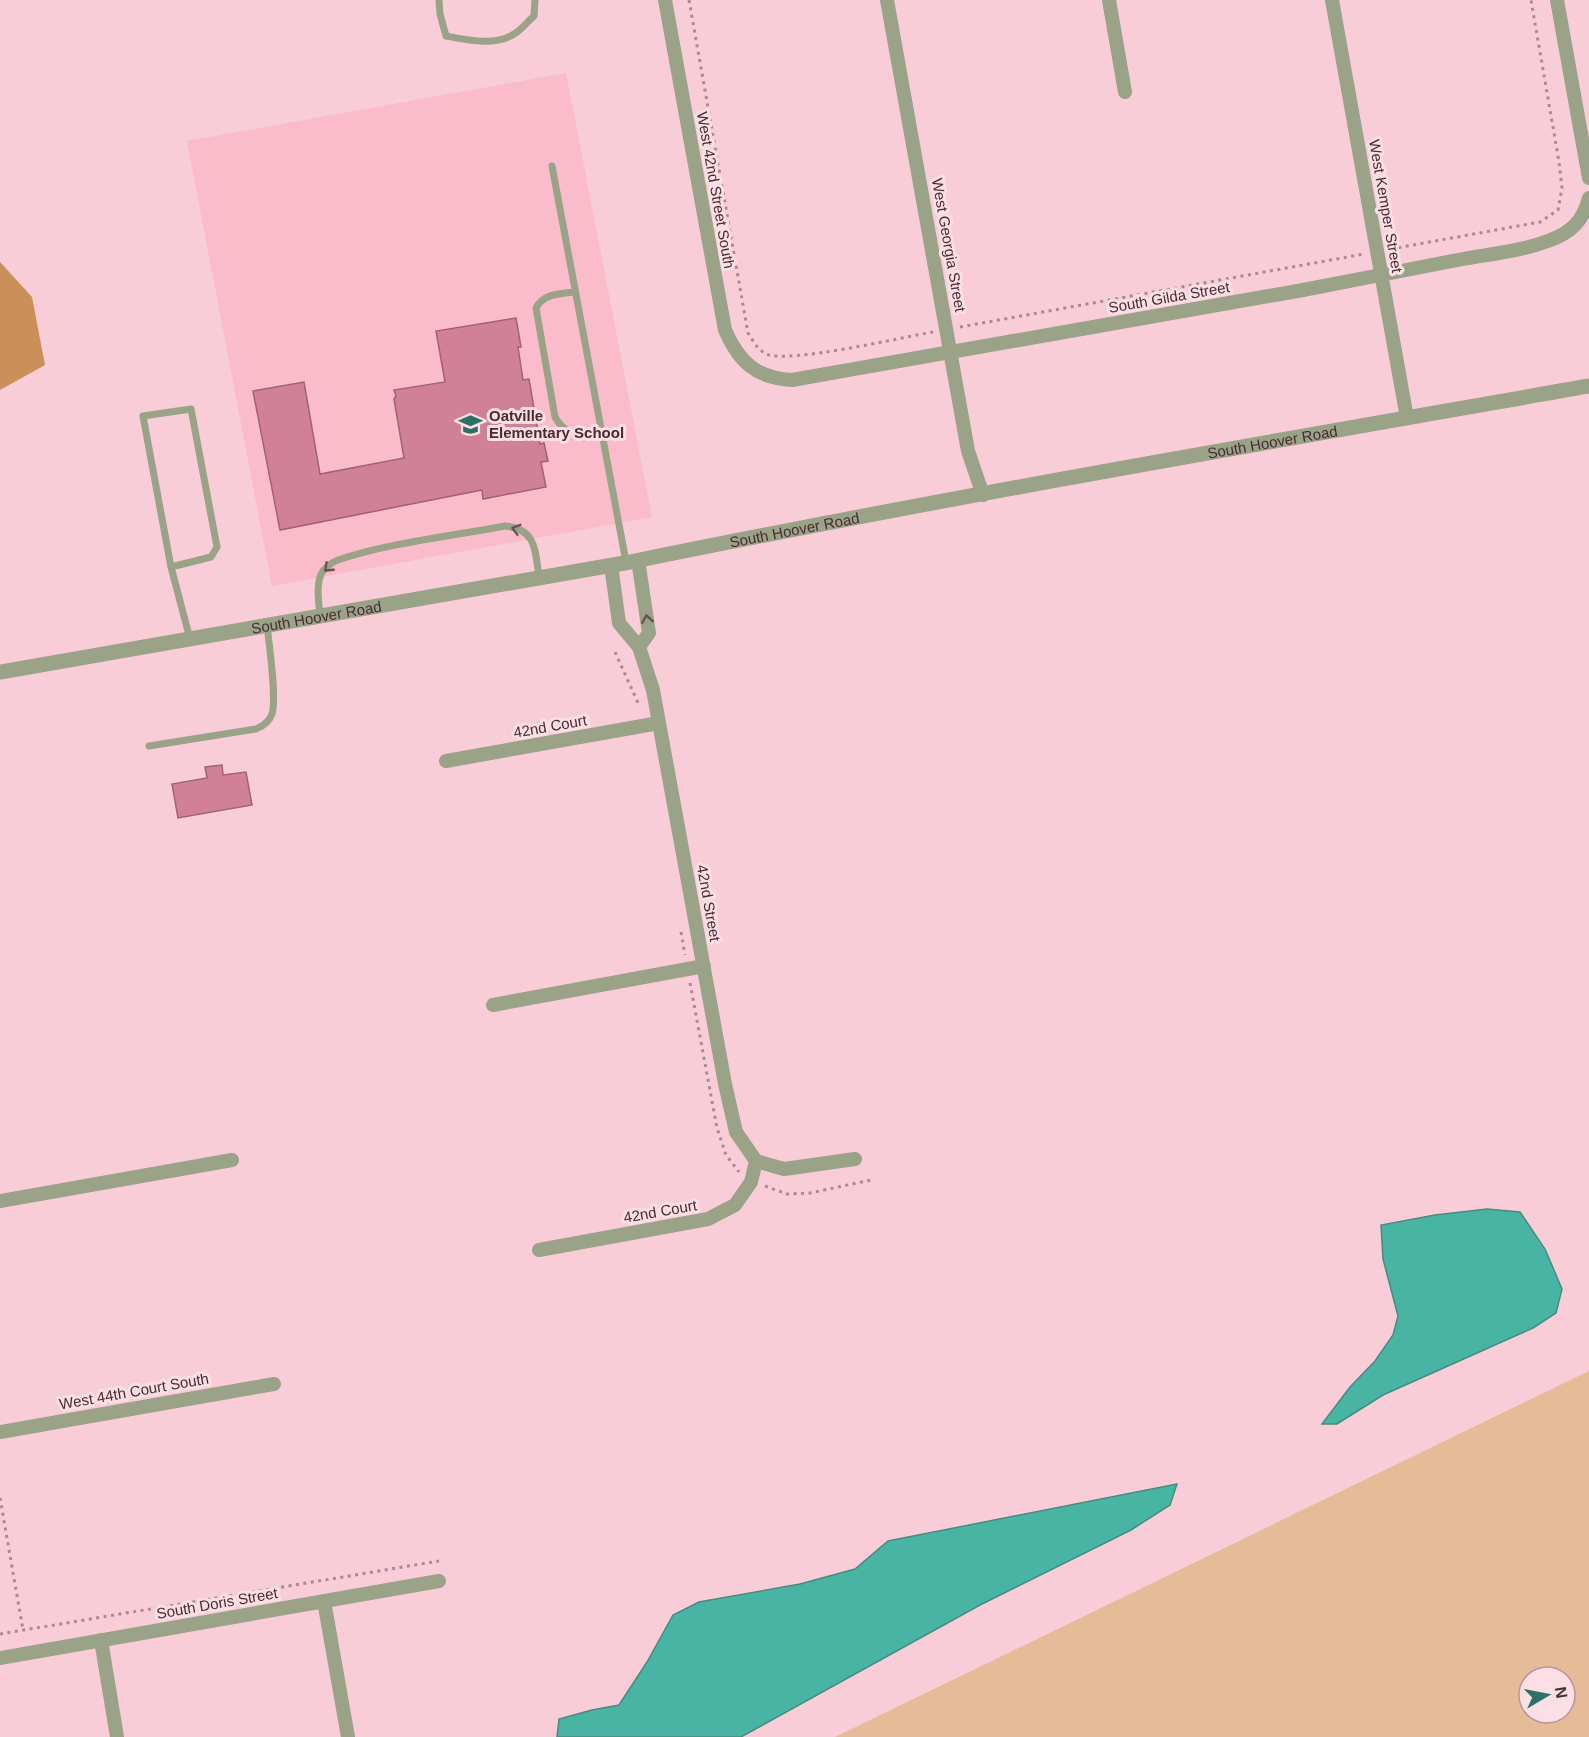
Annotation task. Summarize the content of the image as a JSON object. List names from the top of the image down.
{
  "streets": {
    "street": [
      "West 42nd Street South",
      "West Kemper Street",
      "West Georgia Street",
      "South Gilda Street",
      "South Hoover Road",
      "42nd Court",
      "42nd Street",
      "West 44th Court South",
      "South Doris Street"
    ]
  },
  "crossings": [
    ["West 42nd Street South", "South Gilda Street"],
    ["West Kemper Street", "South Gilda Street"],
    ["West Kemper Street", "South Hoover Road"],
    ["West Georgia Street", "South Gilda Street"],
    ["West Georgia Street", "South Hoover Road"],
    ["South Hoover Road", "42nd Street"],
    ["42nd Court", "42nd Street"]
  ],
  "places": {
    "school or university": ["Oatville Elementary School"]
  },
  "north": "right"
}
